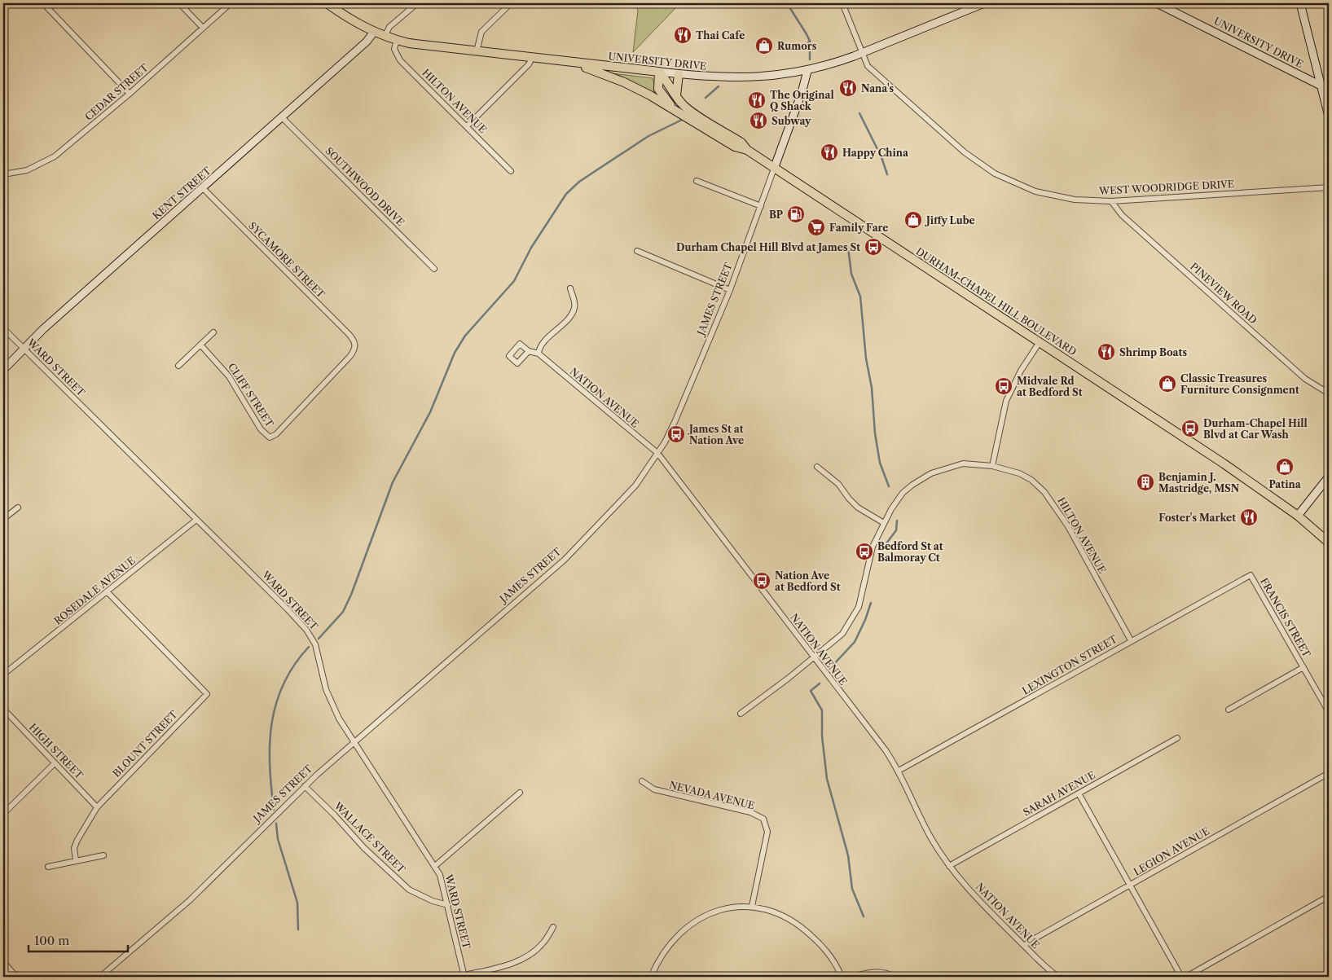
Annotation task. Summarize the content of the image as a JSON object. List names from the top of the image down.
{
  "streets": {
    "main road": ["UNIVERSITY DRIVE", "DURHAM-CHAPEL HILL BOULEVARD"],
    "street": [
      "CEDAR STREET",
      "HILTON AVENUE",
      "SOUTHWOOD DRIVE",
      "WEST WOODRIDGE DRIVE",
      "KENT STREET",
      "SYCAMORE STREET",
      "PINEVIEW ROAD",
      "JAMES STREET",
      "WARD STREET",
      "CLIFF STREET",
      "NATION AVENUE",
      "ROSEDALE AVENUE",
      "FRANCIS STREET",
      "LEXINGTON STREET",
      "BLOUNT STREET",
      "HIGH STREET",
      "SARAH AVENUE",
      "NEVADA AVENUE",
      "WALLACE STREET",
      "LEGION AVENUE"
    ]
  },
  "crossings": [
    ["UNIVERSITY DRIVE", "HILTON AVENUE"],
    ["UNIVERSITY DRIVE", "WEST WOODRIDGE DRIVE"],
    ["UNIVERSITY DRIVE", "KENT STREET"],
    ["UNIVERSITY DRIVE", "JAMES STREET"],
    ["UNIVERSITY DRIVE", "DURHAM-CHAPEL HILL BOULEVARD"],
    ["HILTON AVENUE", "NATION AVENUE"],
    ["HILTON AVENUE", "LEXINGTON STREET"],
    ["SOUTHWOOD DRIVE", "KENT STREET"],
    ["WEST WOODRIDGE DRIVE", "PINEVIEW ROAD"],
    ["KENT STREET", "SYCAMORE STREET"],
    ["KENT STREET", "WARD STREET"],
    ["SYCAMORE STREET", "CLIFF STREET"],
    ["JAMES STREET", "DURHAM-CHAPEL HILL BOULEVARD"],
    ["JAMES STREET", "WARD STREET"],
    ["JAMES STREET", "NATION AVENUE"],
    ["JAMES STREET", "WALLACE STREET"],
    ["WARD STREET", "ROSEDALE AVENUE"],
    ["WARD STREET", "WALLACE STREET"],
    ["NATION AVENUE", "LEXINGTON STREET"],
    ["NATION AVENUE", "SARAH AVENUE"],
    ["NATION AVENUE", "LEGION AVENUE"],
    ["ROSEDALE AVENUE", "BLOUNT STREET"],
    ["FRANCIS STREET", "LEXINGTON STREET"],
    ["BLOUNT STREET", "HIGH STREET"]
  ],
  "places": {
    "restaurant": [
      "Thai Cafe",
      "Nana's",
      "The Original Q Shack",
      "Subway",
      "Happy China",
      "Shrimp Boats",
      "Foster's Market"
    ],
    "shop": [
      "Rumors",
      "Jiffy Lube",
      "Classic Treasures Furniture Consignment",
      "Patina"
    ],
    "fuel station": ["BP"],
    "supermarket": ["Family Fare"],
    "bus stop": [
      "Durham Chapel Hill Blvd at James St",
      "Midvale Rd at Bedford St",
      "Durham-Chapel Hill Blvd at Car Wash",
      "James St at Nation Ave",
      "Bedford St at Balmoray Ct",
      "Nation Ave at Bedford St"
    ],
    "building": ["Benjamin J. Mastridge, MSN"]
  },
  "scale_bar": "100 m"
}
